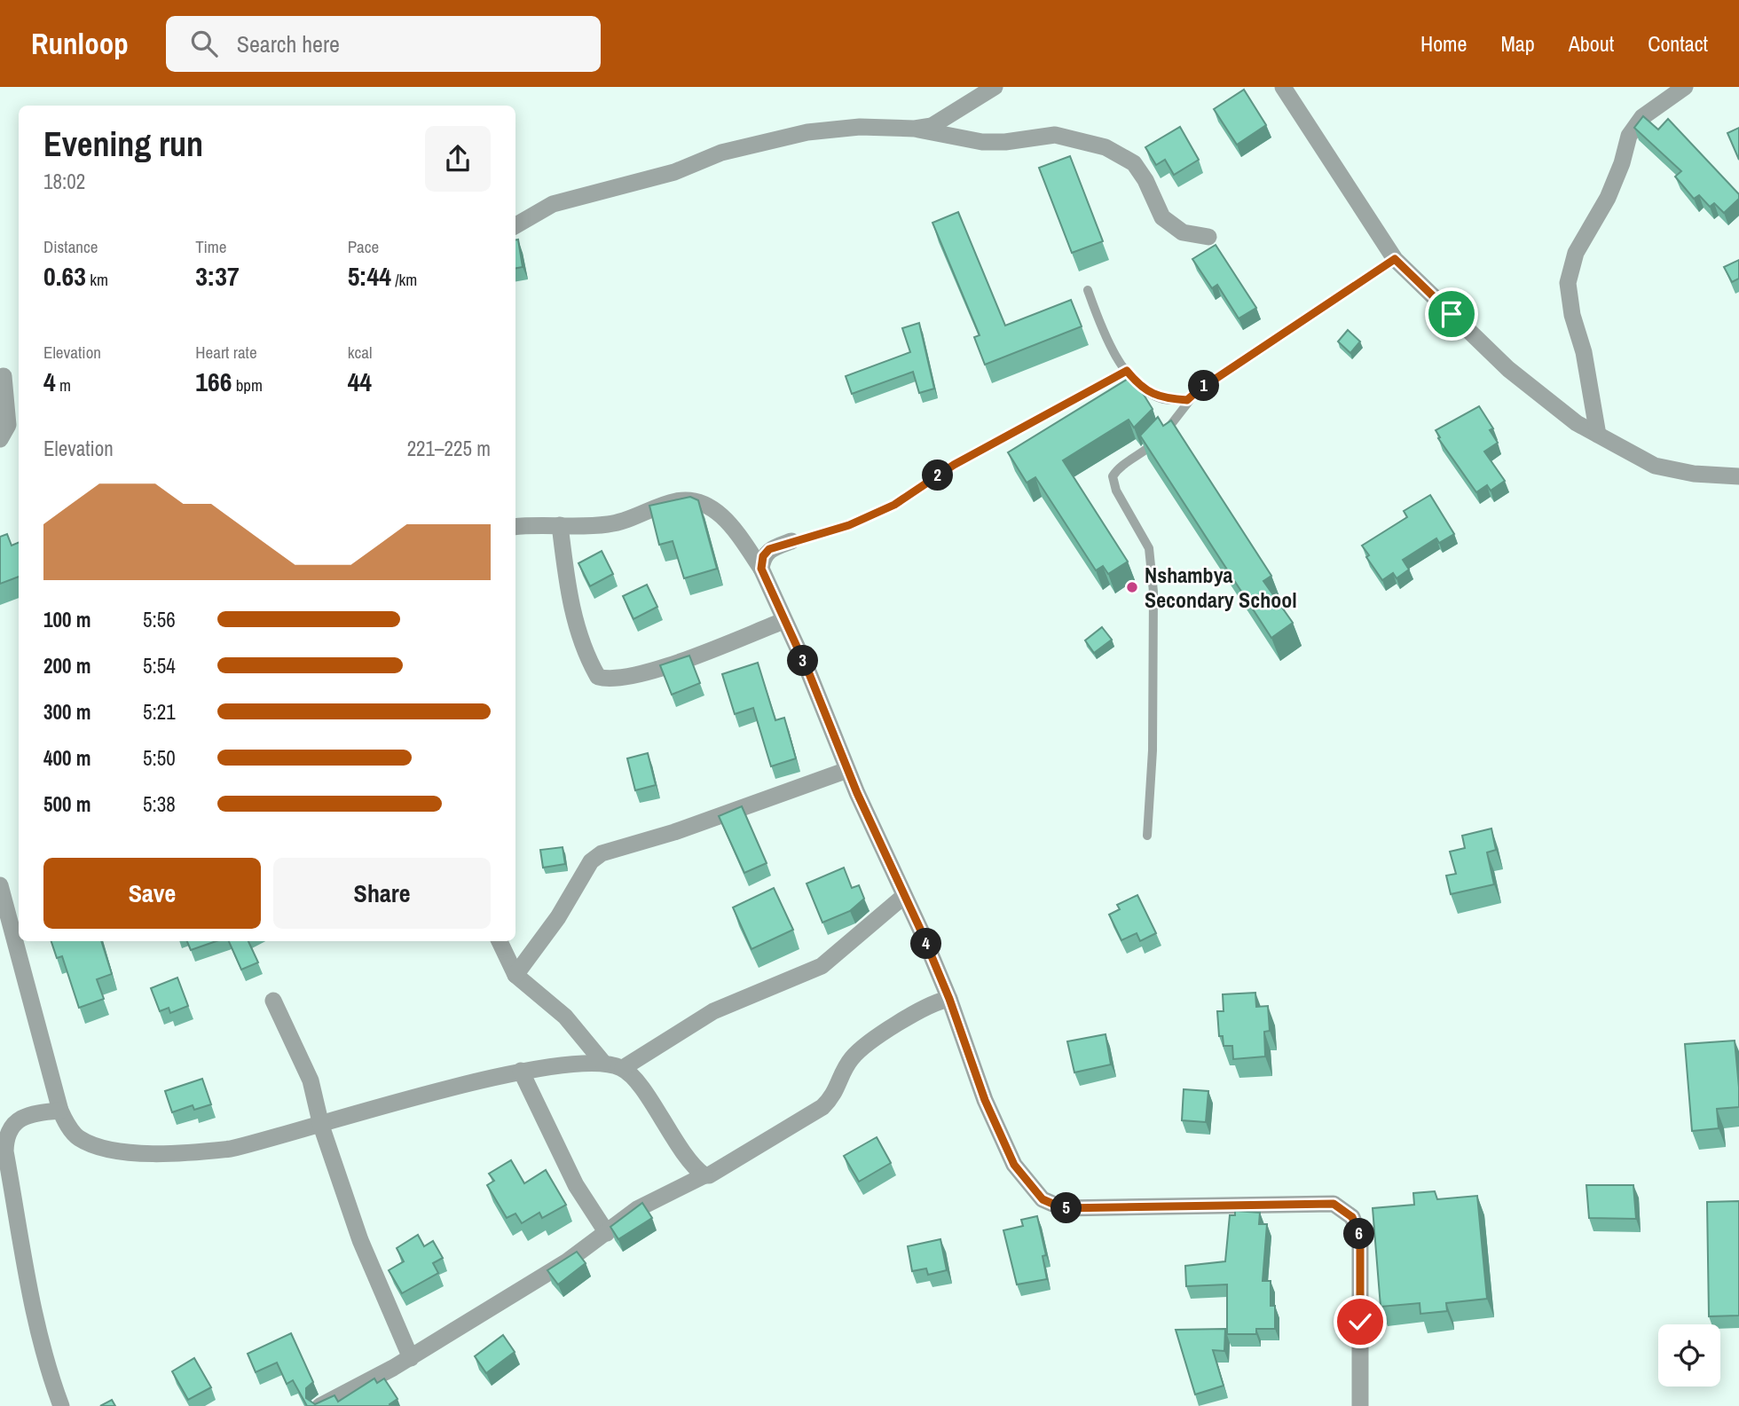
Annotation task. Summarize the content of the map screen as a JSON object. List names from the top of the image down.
{
  "places": ["Nshambya Secondary School"],
  "page": {
    "header": "Runloop",
    "search": "Search here",
    "nav": [
      "Home",
      "Map",
      "About",
      "Contact"
    ],
    "heading": ["Evening run", "18:02"],
    "stats": [
      ["Distance", "0.63 km"],
      ["Time", "3:37"],
      ["Pace", "5:44 /km"],
      ["Elevation", "4 m"],
      ["Heart rate", "166 bpm"],
      ["kcal", "44"]
    ],
    "pins": [
      "1",
      "2",
      "3",
      "4",
      "5",
      "6"
    ],
    "chart": ["Elevation", "221–225 m"],
    "list": [
      {
        "name": "100 m",
        "note": "5:56"
      },
      {
        "name": "200 m",
        "note": "5:54"
      },
      {
        "name": "300 m",
        "note": "5:21"
      },
      {
        "name": "400 m",
        "note": "5:50"
      },
      {
        "name": "500 m",
        "note": "5:38"
      }
    ],
    "buttons": ["Save", "Share"]
  }
}
